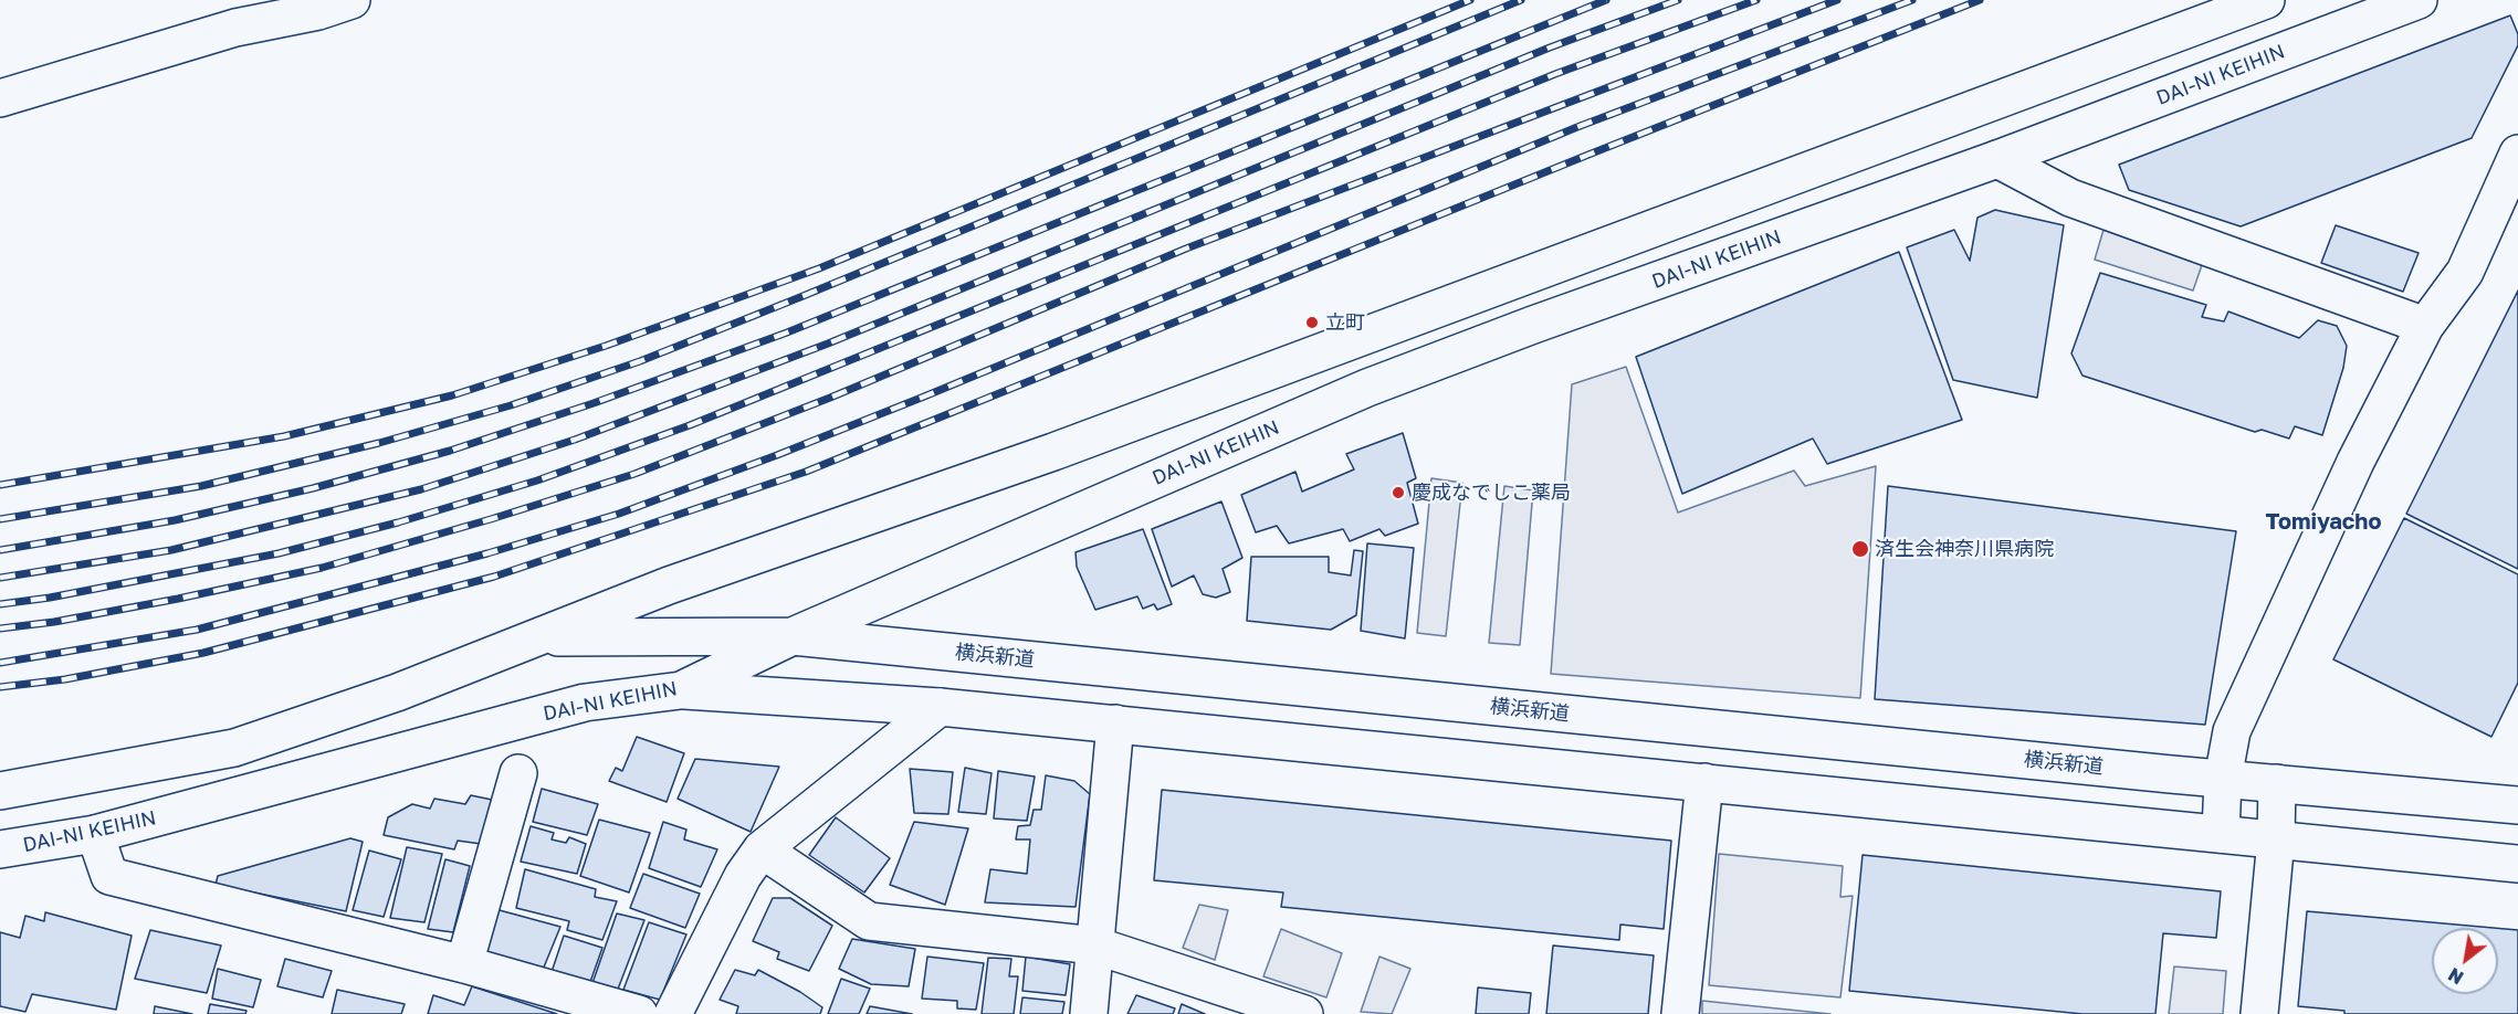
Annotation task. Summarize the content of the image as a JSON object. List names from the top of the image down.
{
  "streets": {
    "main road": ["DAI-NI KEIHIN", "横浜新道"]
  },
  "crossings": [
    ["DAI-NI KEIHIN", "横浜新道"]
  ],
  "districts": ["Tomiyacho"],
  "places": ["立町", "慶成なでしこ薬局", "済生会神奈川県病院"],
  "north": "bottom left"
}
